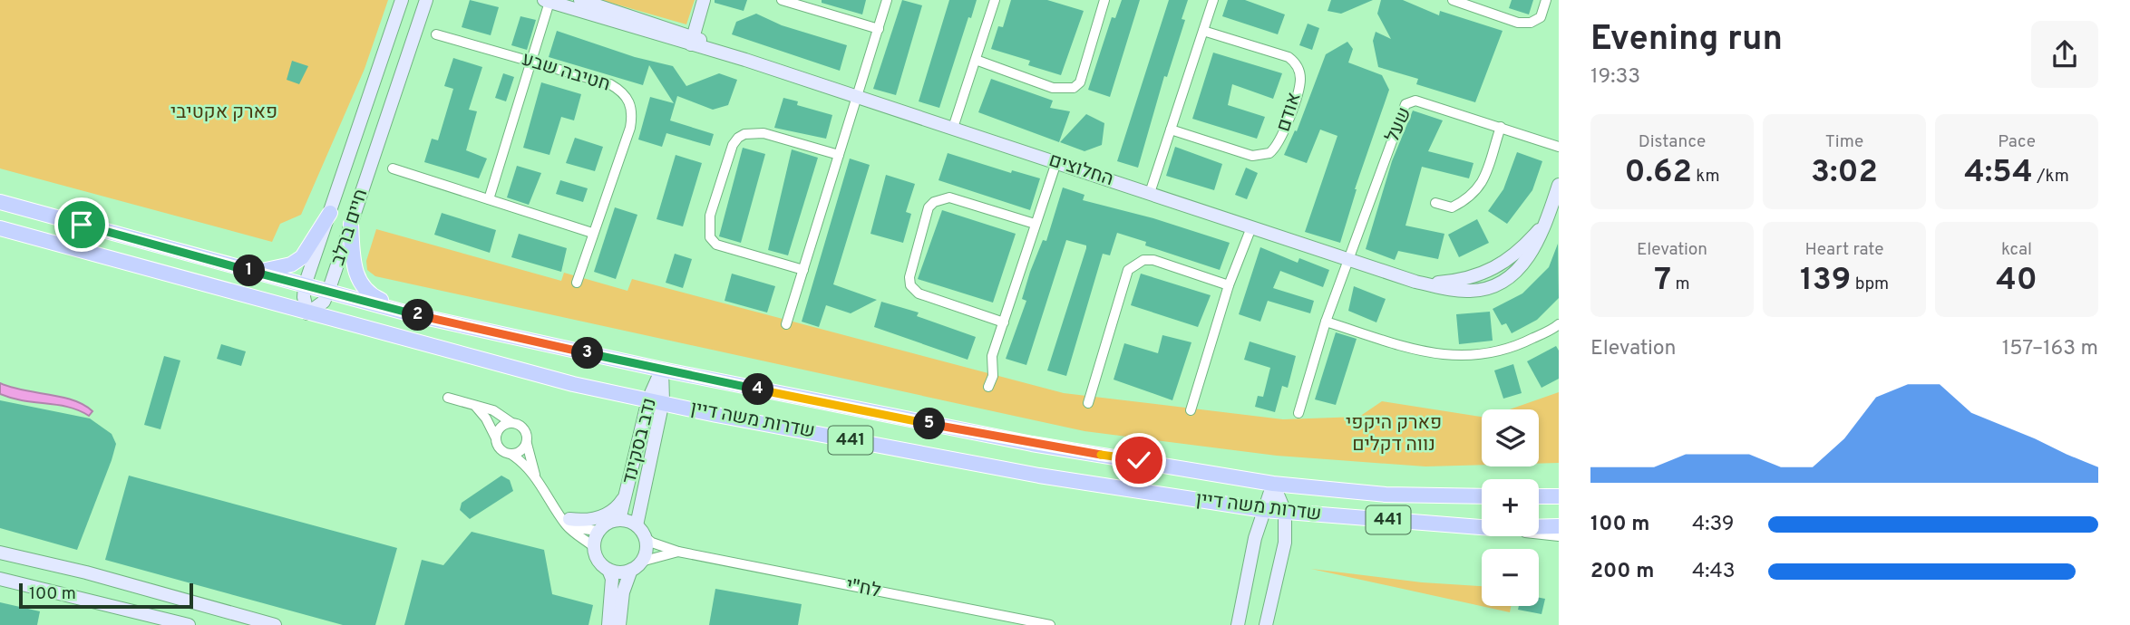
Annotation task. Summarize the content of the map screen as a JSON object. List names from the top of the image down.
{
  "streets": {
    "main road": ["שדרות משה דיין", "441"],
    "street": [
      "חטיבה שבע",
      "אודם",
      "שעל",
      "החלוצים",
      "חיים ברלב",
      "נדב בסקינד",
      "לח\"י"
    ]
  },
  "crossings": [
    ["שעל", "החלוצים"],
    ["חיים ברלב", "שדרות משה דיין"],
    ["שדרות משה דיין", "נדב בסקינד"],
    ["נדב בסקינד", "לח\"י"]
  ],
  "parks": ["פארק אקטיבי", "פארק היקפי נווה דקלים"],
  "scale_bar": "100 m",
  "page": {
    "heading": ["Evening run", "19:33"],
    "stats": [
      ["Distance", "0.62 km"],
      ["Time", "3:02"],
      ["Pace", "4:54 /km"],
      ["Elevation", "7 m"],
      ["Heart rate", "139 bpm"],
      ["kcal", "40"]
    ],
    "pins": [
      "1",
      "2",
      "3",
      "4",
      "5"
    ],
    "chart": ["Elevation", "157–163 m"],
    "map_buttons": ["+", "−"],
    "list": [
      {
        "name": "100 m",
        "note": "4:39"
      },
      {
        "name": "200 m",
        "note": "4:43"
      }
    ],
    "scale": "100 m"
  }
}
